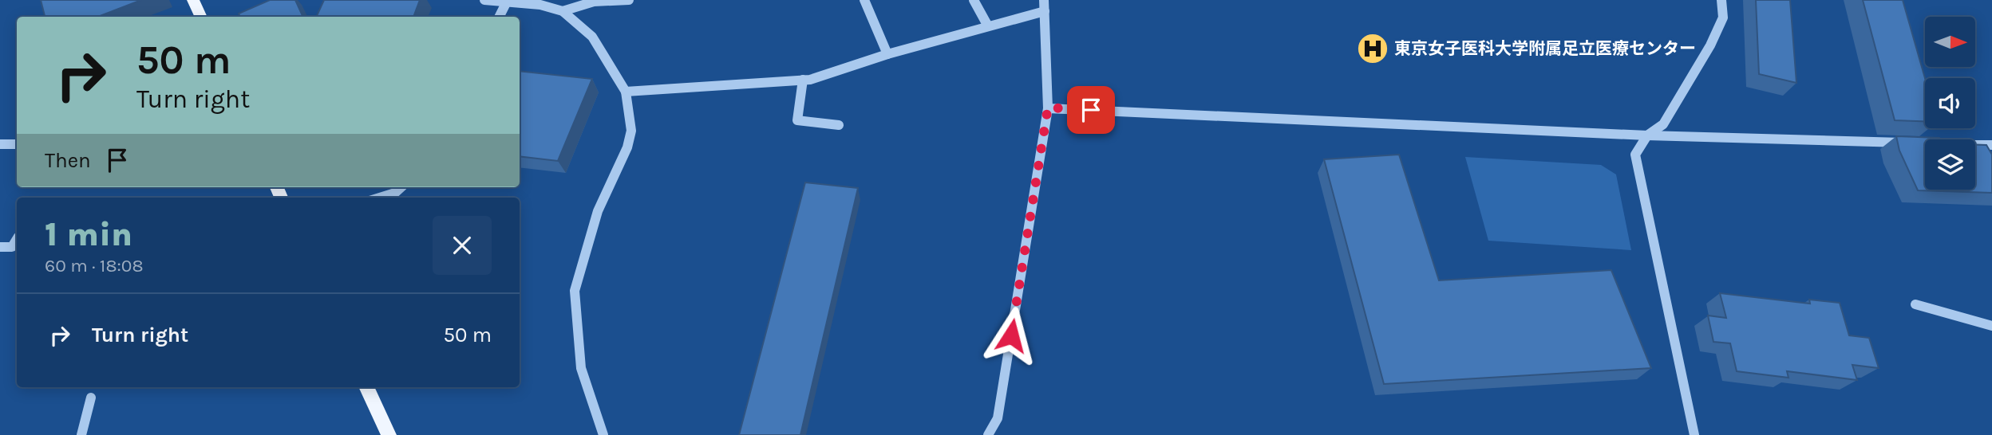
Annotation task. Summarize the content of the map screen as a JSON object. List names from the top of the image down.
{
  "places": {
    "hospital": ["東京女子医科大学附属足立医療センター"]
  },
  "north": "right",
  "page": {
    "turn": ["50 m", "Turn right"],
    "then": "Then",
    "heading": ["1 min", "60 m · 18:08"],
    "list": [
      {
        "name": "Turn right",
        "value": "50 m"
      }
    ]
  }
}
